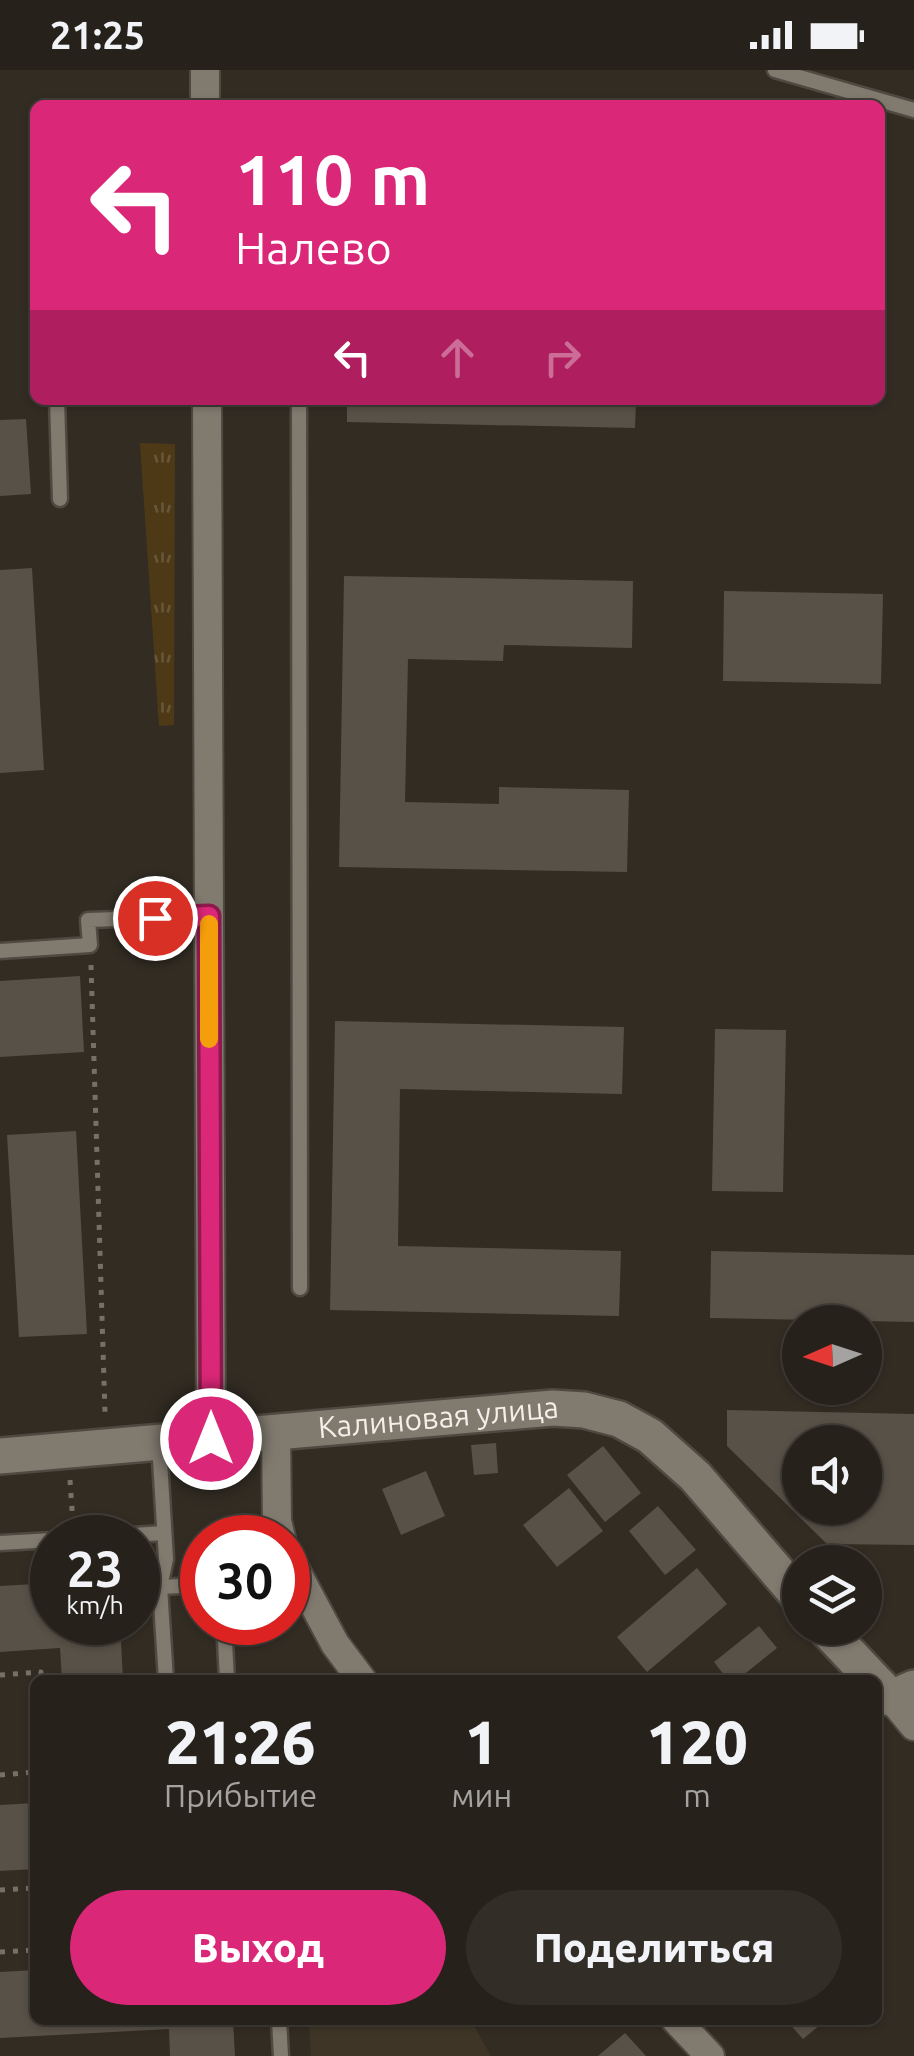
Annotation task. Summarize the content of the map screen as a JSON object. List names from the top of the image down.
{
  "streets": {
    "street": ["Калиновая улица"]
  },
  "north": "left",
  "page": {
    "status": "21:25",
    "turn": ["110 m", "Налево"],
    "speed": "23 km/h",
    "limit": "30",
    "eta": [
      "21:26",
      "Прибытие",
      "1",
      "мин",
      "120",
      "m"
    ],
    "buttons": ["Выход", "Поделиться"]
  }
}
